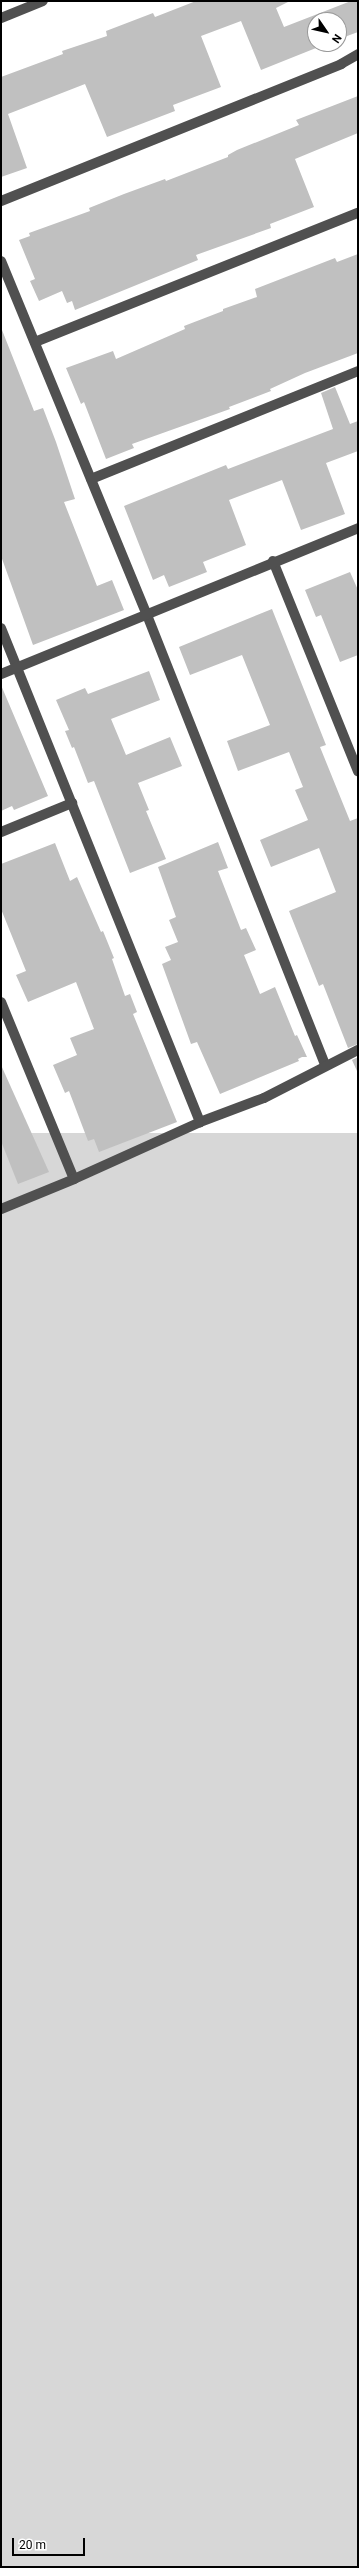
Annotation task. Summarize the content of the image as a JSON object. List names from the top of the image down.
{
  "scale_bar": "20 m",
  "north": "bottom right"
}
